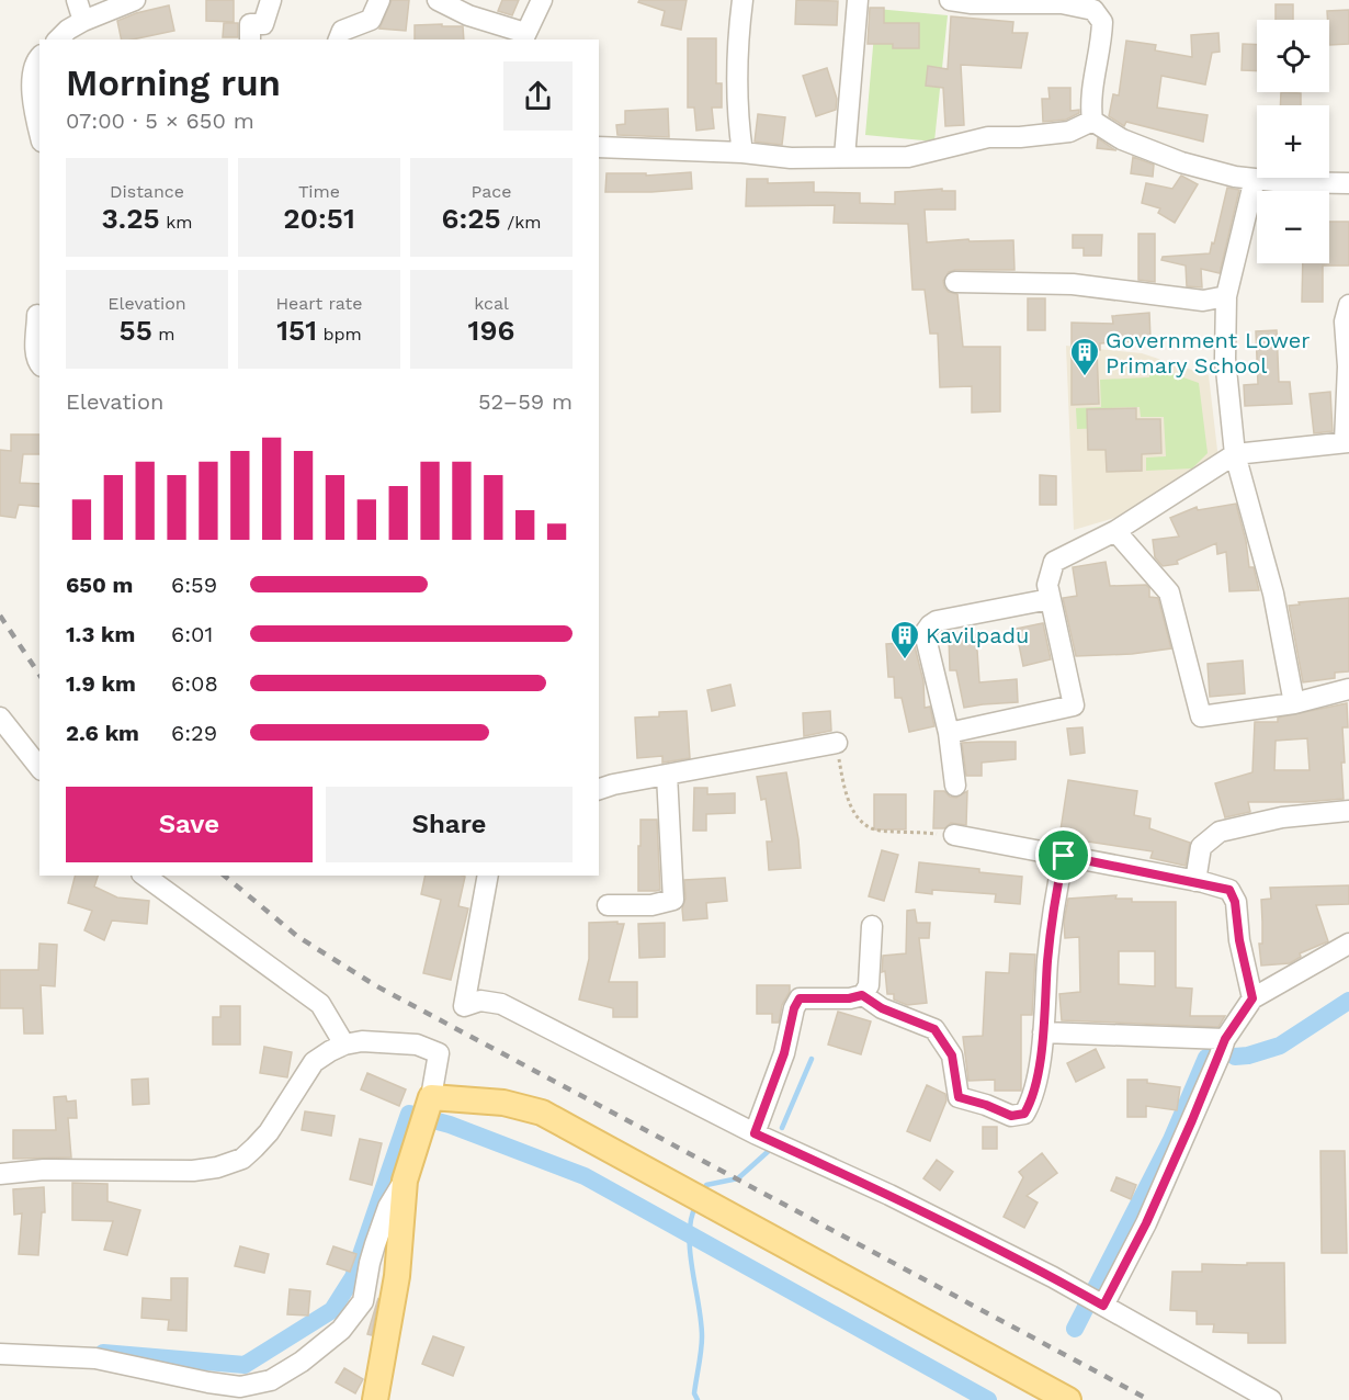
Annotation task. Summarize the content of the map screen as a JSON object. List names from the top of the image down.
{
  "places": {
    "building": ["Government Lower Primary School", "Kavilpadu"]
  },
  "page": {
    "map_buttons": ["+", "−"],
    "heading": ["Morning run", "07:00 · 5 × 650 m"],
    "stats": [
      ["Distance", "3.25 km"],
      ["Time", "20:51"],
      ["Pace", "6:25 /km"],
      ["Elevation", "55 m"],
      ["Heart rate", "151 bpm"],
      ["kcal", "196"]
    ],
    "chart": ["Elevation", "52–59 m"],
    "list": [
      {
        "name": "650 m",
        "note": "6:59"
      },
      {
        "name": "1.3 km",
        "note": "6:01"
      },
      {
        "name": "1.9 km",
        "note": "6:08"
      },
      {
        "name": "2.6 km",
        "note": "6:29"
      }
    ],
    "buttons": ["Save", "Share"]
  }
}
